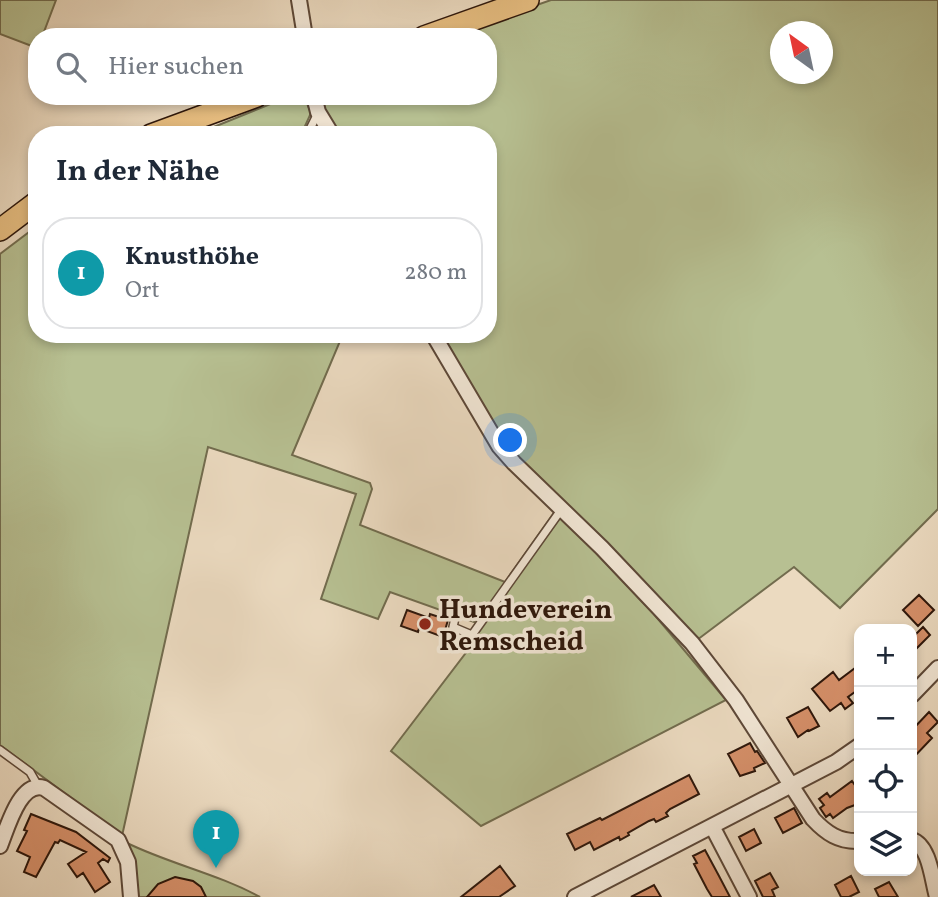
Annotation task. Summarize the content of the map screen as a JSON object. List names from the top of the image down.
{
  "places": ["Hundeverein Remscheid"],
  "north": "top left",
  "page": {
    "search": "Hier suchen",
    "heading": "In der Nähe",
    "list": [
      {
        "mark": "1",
        "name": "Knusthöhe",
        "note": "Ort",
        "value": "280 m"
      }
    ],
    "map_buttons": ["+", "−"],
    "pins": "1"
  }
}
